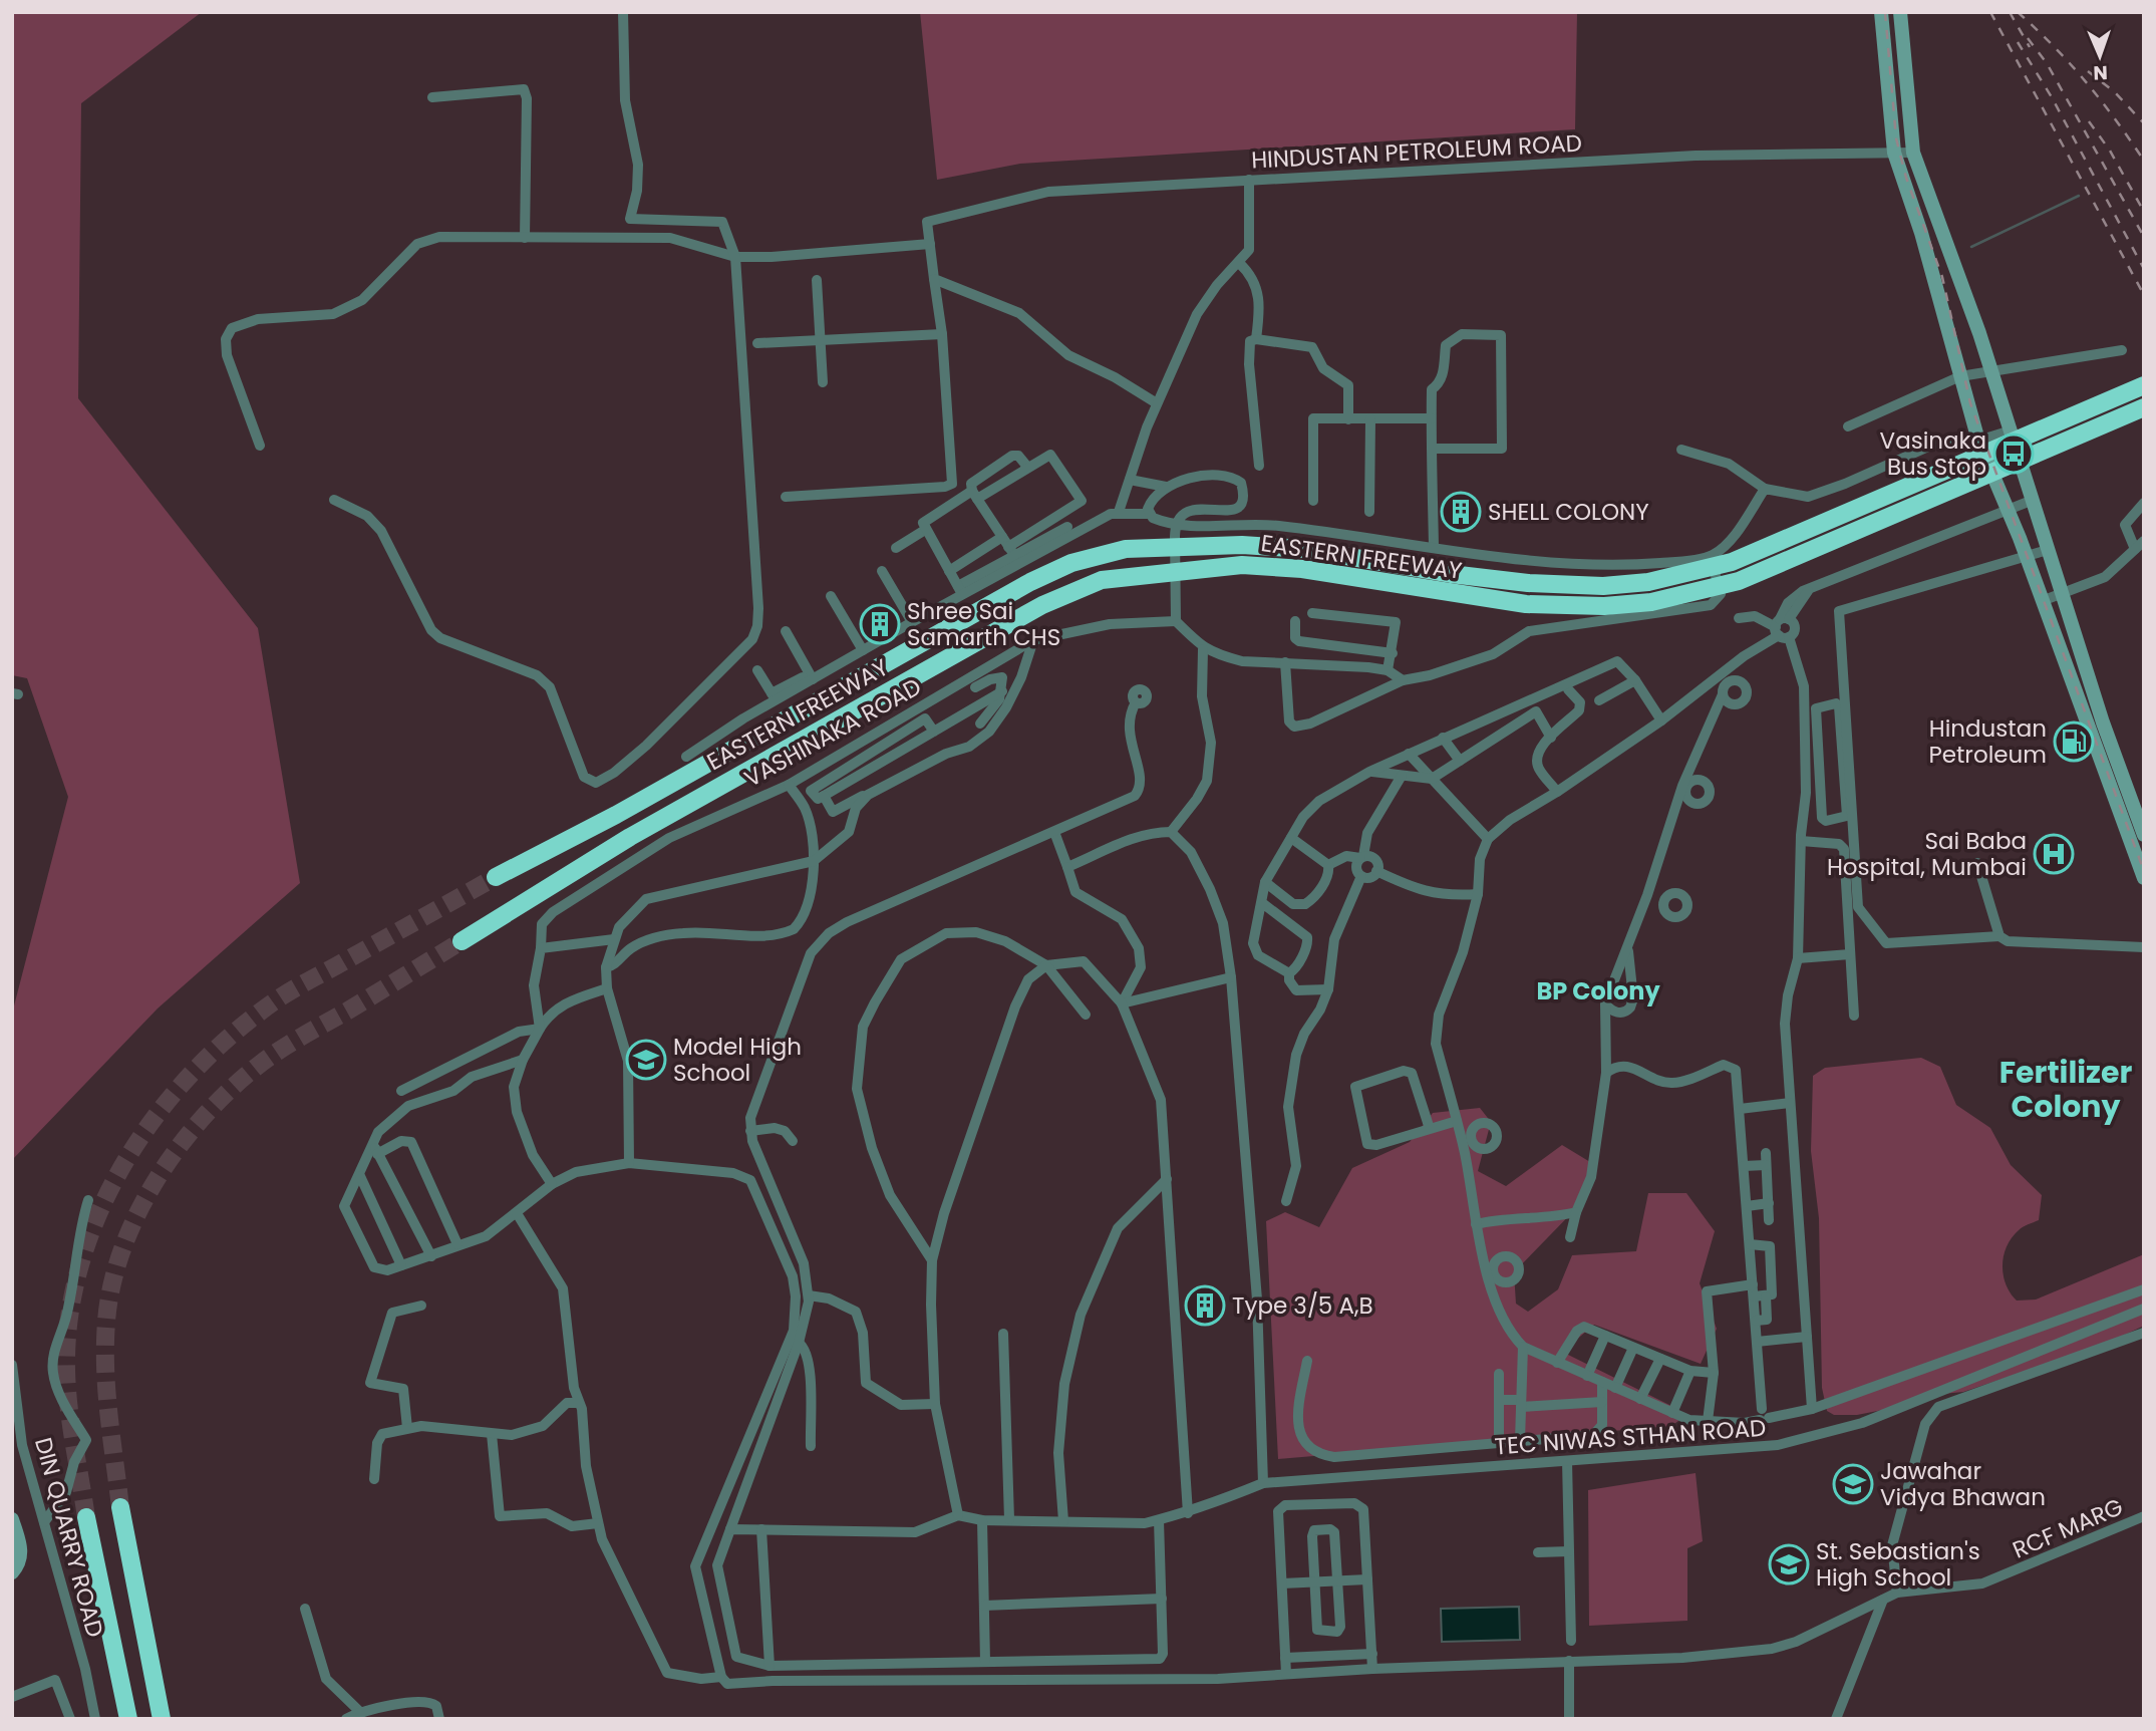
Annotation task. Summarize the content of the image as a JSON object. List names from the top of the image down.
{
  "streets": {
    "highway": ["EASTERN FREEWAY"],
    "street": [
      "HINDUSTAN PETROLEUM ROAD",
      "VASHINAKA ROAD",
      "TEC NIWAS STHAN ROAD",
      "RCF MARG",
      "DIN QUARRY ROAD"
    ]
  },
  "districts": ["BP Colony", "Fertilizer Colony"],
  "places": {
    "bus stop": ["Vasinaka Bus Stop"],
    "building": ["SHELL COLONY", "Shree Sai Samarth CHS", "Type 3/5 A,B"],
    "fuel station": ["Hindustan Petroleum"],
    "hospital": ["Sai Baba Hospital, Mumbai"],
    "school or university": ["Model High School", "Jawahar Vidya Bhawan", "St. Sebastian's High School"]
  },
  "north": "bottom"
}
